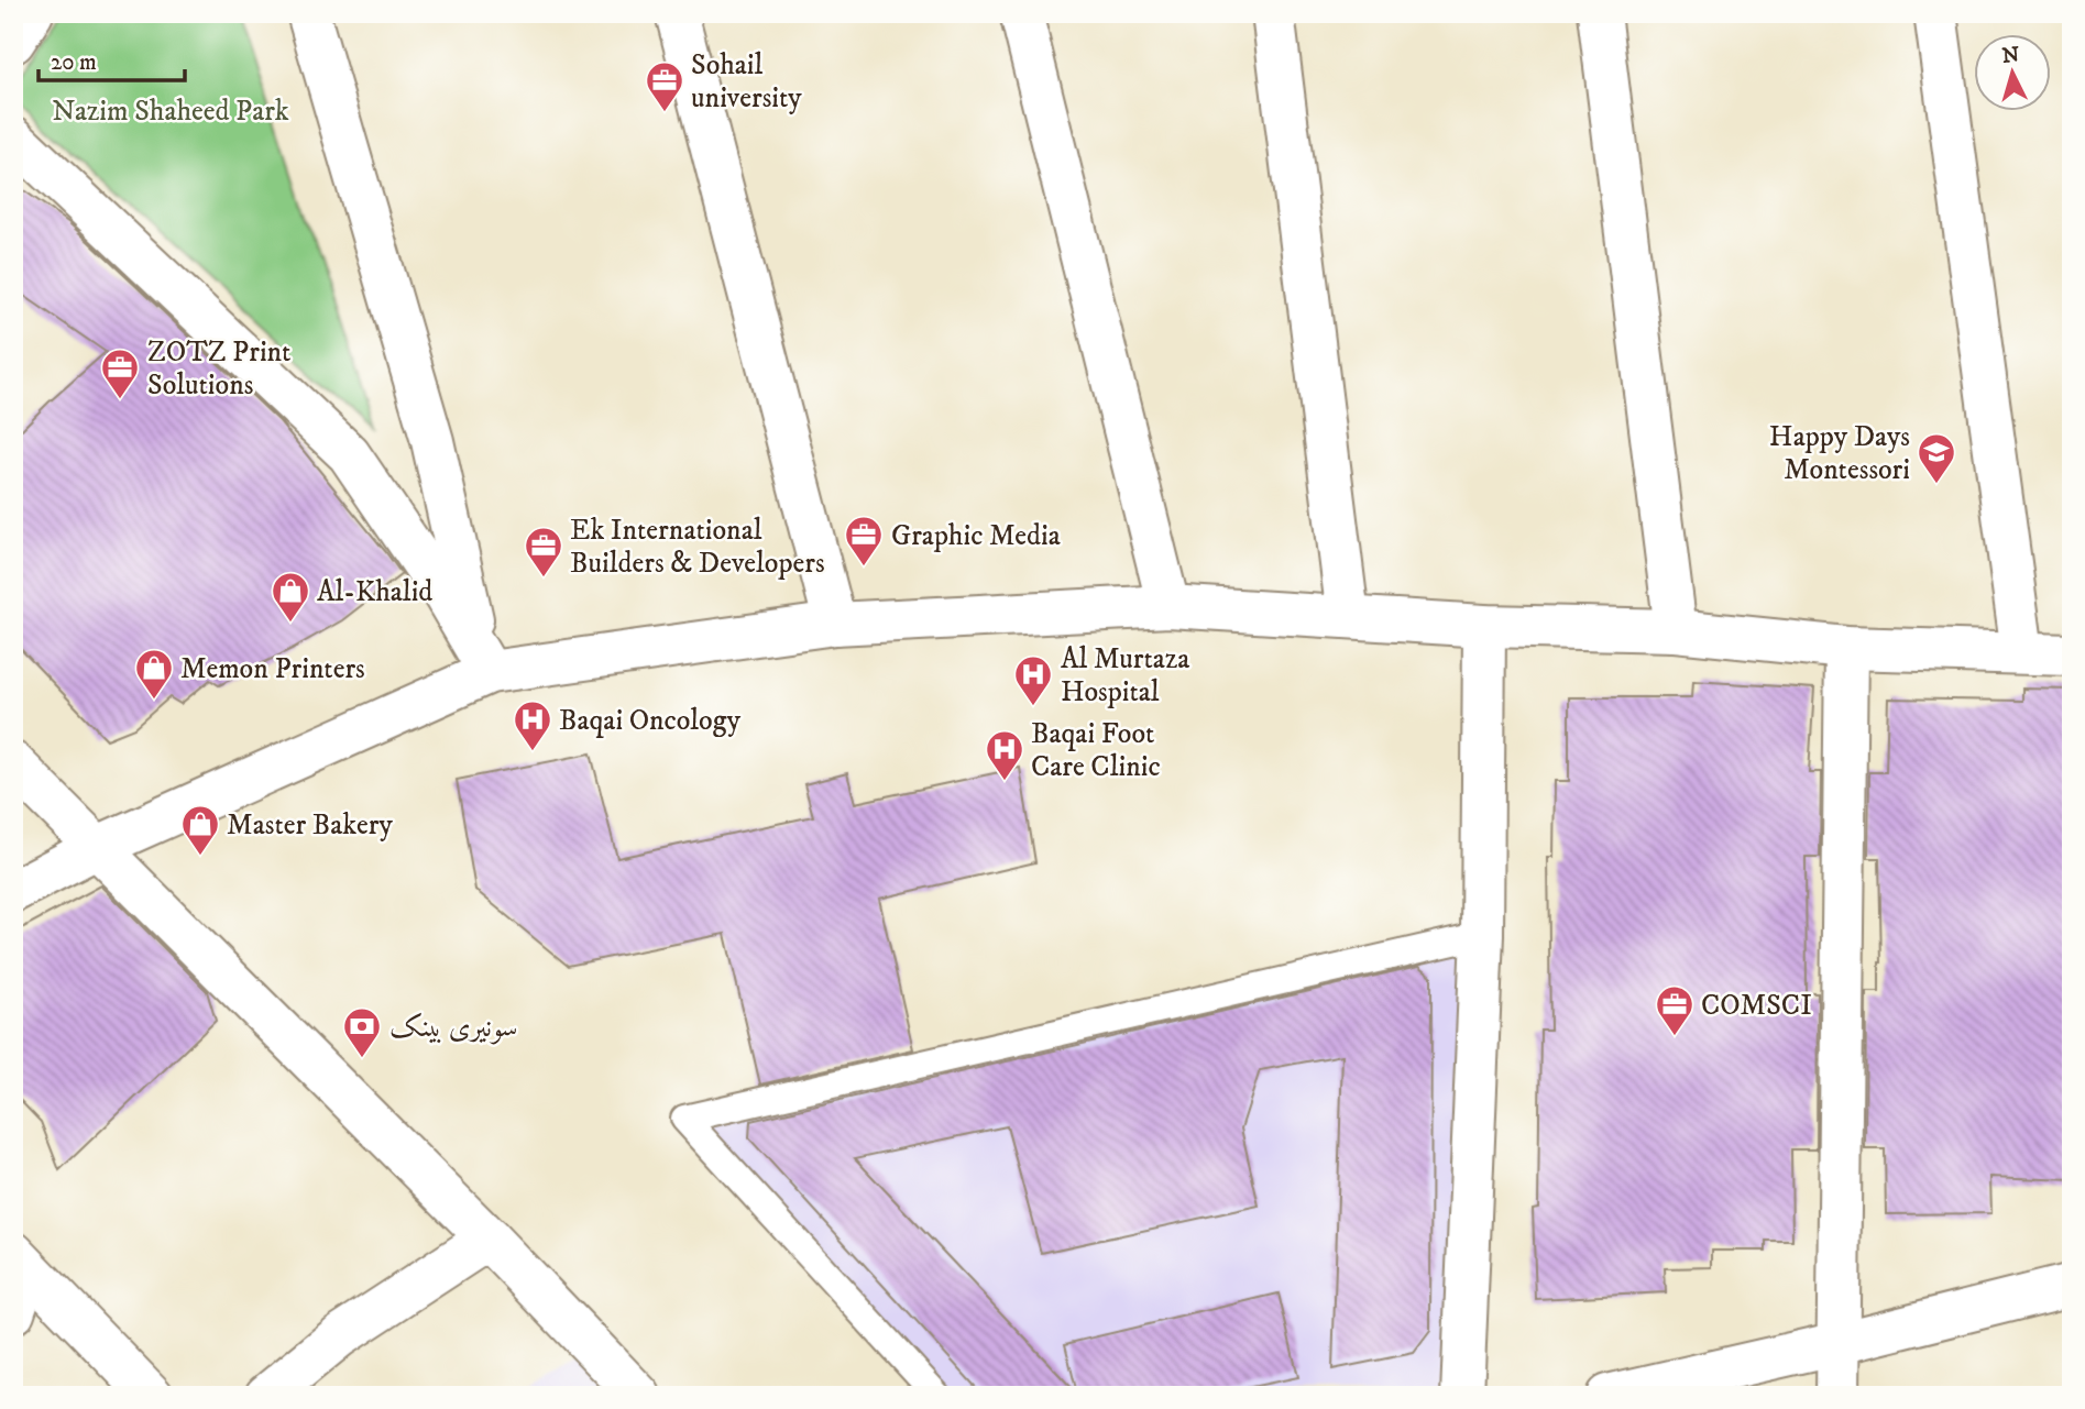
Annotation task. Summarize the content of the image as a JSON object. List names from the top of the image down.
{
  "parks": ["Nazim Shaheed Park"],
  "places": {
    "office": [
      "Sohail university",
      "ZOTZ Print Solutions",
      "Graphic Media",
      "Ek International Builders & Developers",
      "COMSCI"
    ],
    "school or university": ["Happy Days Montessori"],
    "shop": ["Al-Khalid", "Memon Printers", "Master Bakery"],
    "hospital": ["Al Murtaza Hospital", "Baqai Oncology", "Baqai Foot Care Clinic"],
    "bank": ["سونیری بینک"]
  },
  "scale_bar": "20 m",
  "north": "top"
}
